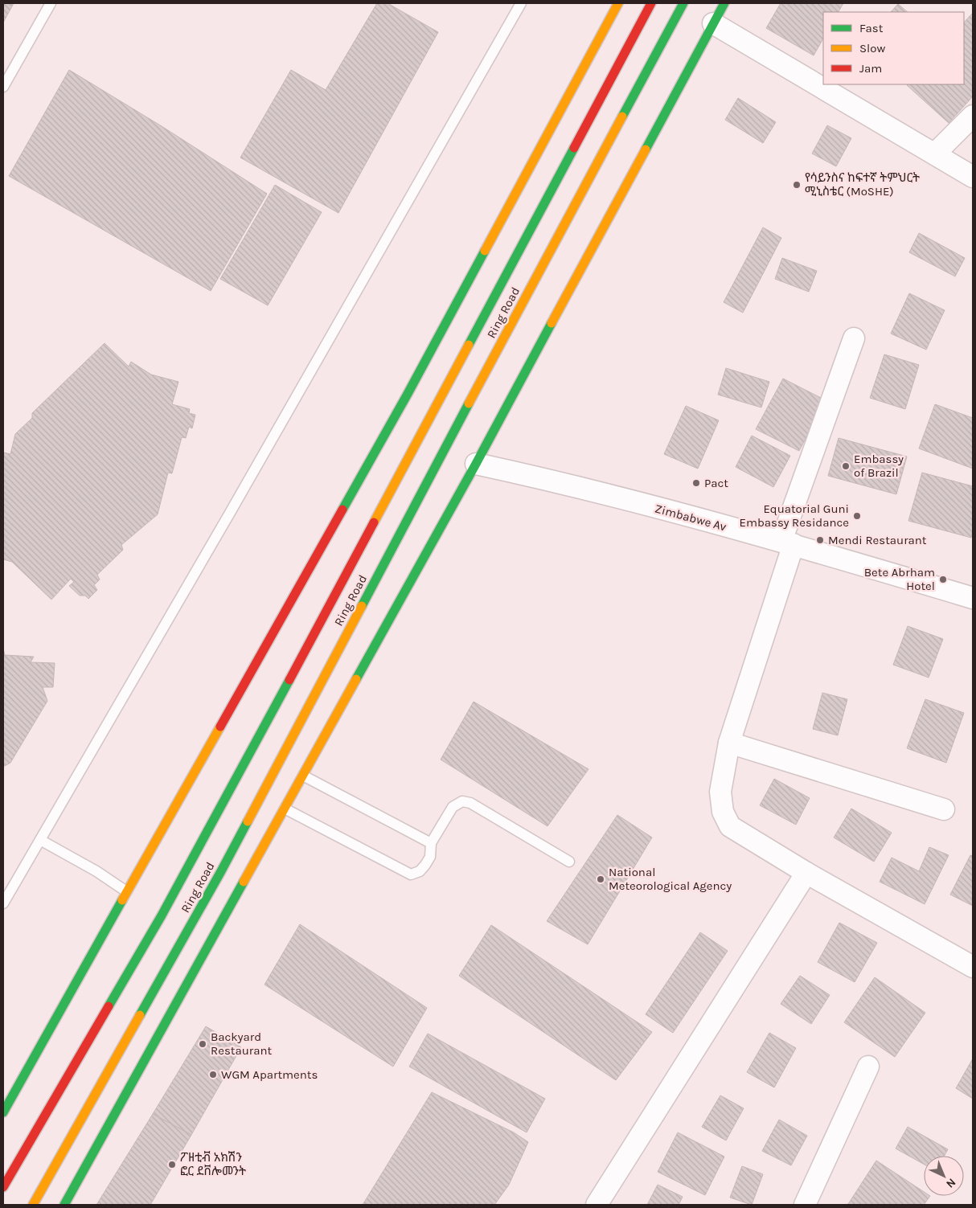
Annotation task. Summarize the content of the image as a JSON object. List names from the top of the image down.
{
  "streets": {
    "main road": ["Ring Road"],
    "street": ["Zimbabwe Av"]
  },
  "places": [
    "የሳይንስና ከፍተኛ ትምህርት ሚኒስቴር (MoSHE)",
    "Embassy of Brazil",
    "Pact",
    "Equatorial Guni Embassy Residance",
    "Mendi Restaurant",
    "Bete Abrham Hotel",
    "National Meteorological Agency",
    "Backyard Restaurant",
    "WGM Apartments",
    "ፖዘቲቭ አክሽን ፎር ደቨሎመንት"
  ],
  "legend": ["Fast", "Slow", "Jam"],
  "north": "bottom right"
}
